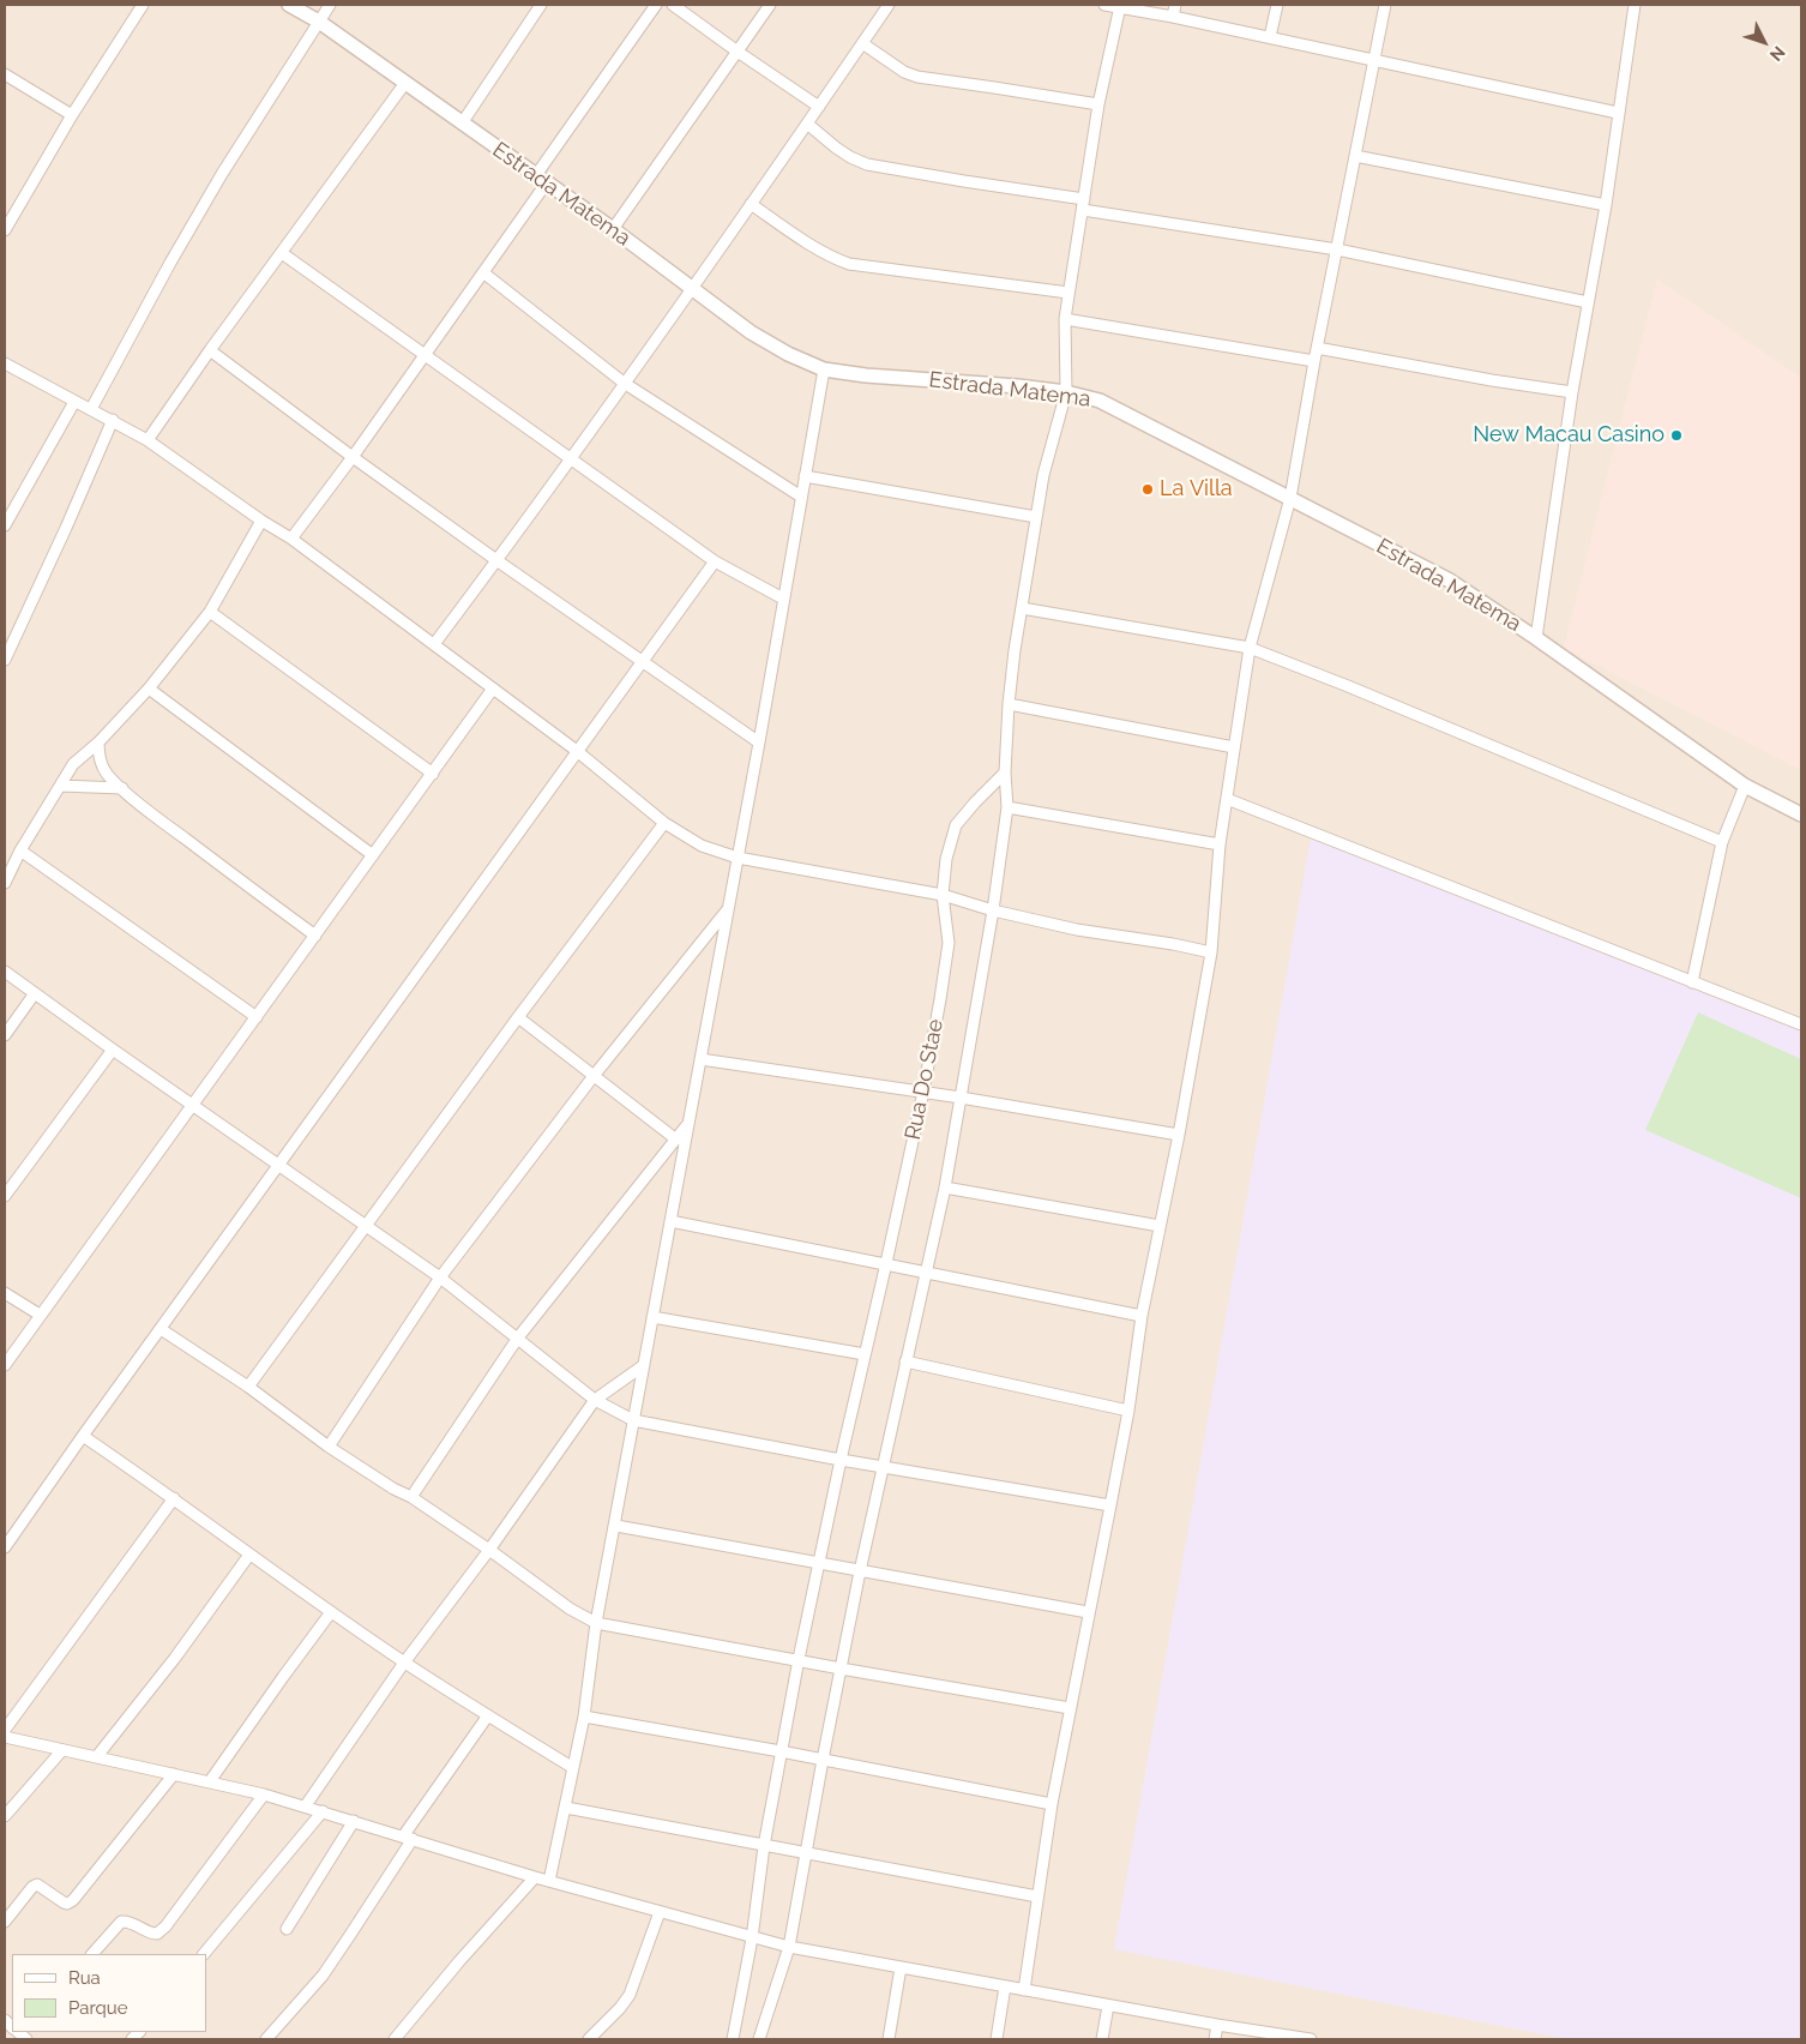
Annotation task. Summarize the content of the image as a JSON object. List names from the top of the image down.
{
  "streets": {
    "street": ["Estrada Matema", "Rua Do Stae"]
  },
  "places": ["New Macau Casino", "La Villa"],
  "legend": ["Rua", "Parque"],
  "north": "bottom right"
}
